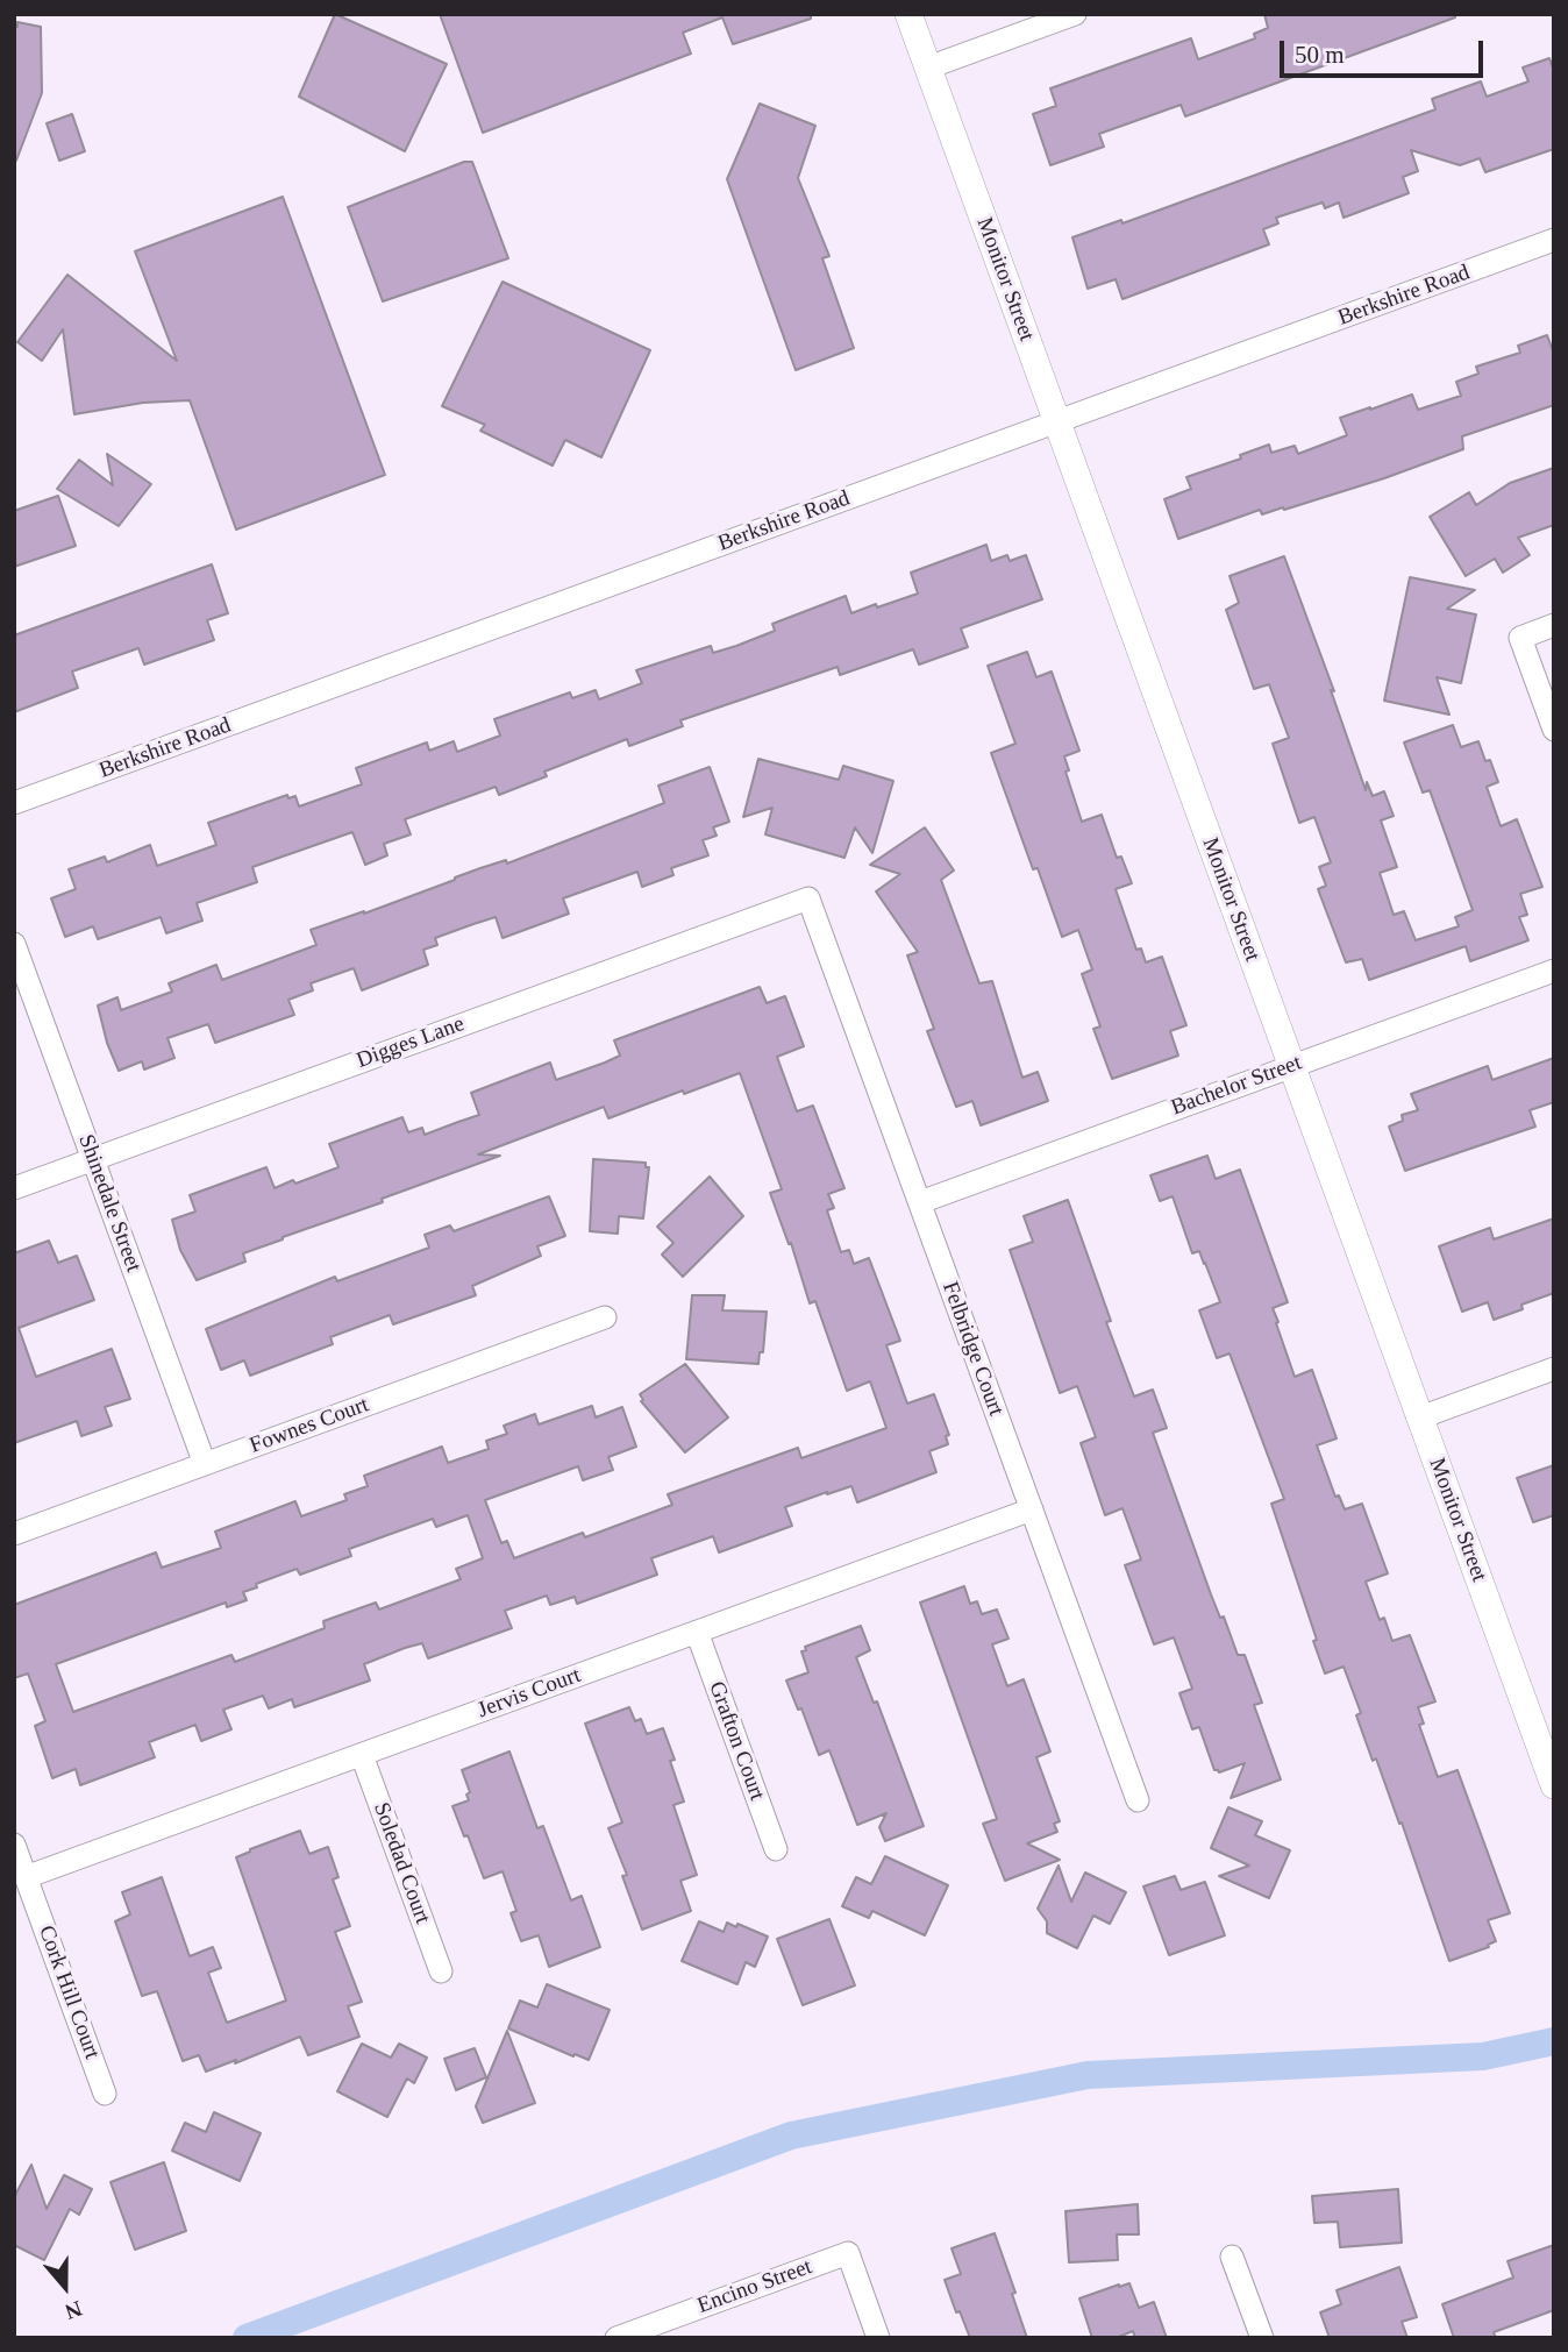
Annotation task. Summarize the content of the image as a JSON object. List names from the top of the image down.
{
  "streets": {
    "street": [
      "Monitor Street",
      "Berkshire Road",
      "Digges Lane",
      "Bachelor Street",
      "Shinedale Street",
      "Felbridge Court",
      "Fownes Court",
      "Jervis Court",
      "Grafton Court",
      "Soledad Court",
      "Cork Hill Court",
      "Encino Street"
    ]
  },
  "crossings": [
    ["Monitor Street", "Berkshire Road"],
    ["Monitor Street", "Bachelor Street"],
    ["Digges Lane", "Shinedale Street"],
    ["Digges Lane", "Felbridge Court"],
    ["Bachelor Street", "Felbridge Court"],
    ["Shinedale Street", "Fownes Court"],
    ["Felbridge Court", "Jervis Court"],
    ["Jervis Court", "Grafton Court"],
    ["Jervis Court", "Soledad Court"],
    ["Jervis Court", "Cork Hill Court"]
  ],
  "scale_bar": "50 m",
  "north": "bottom"
}
